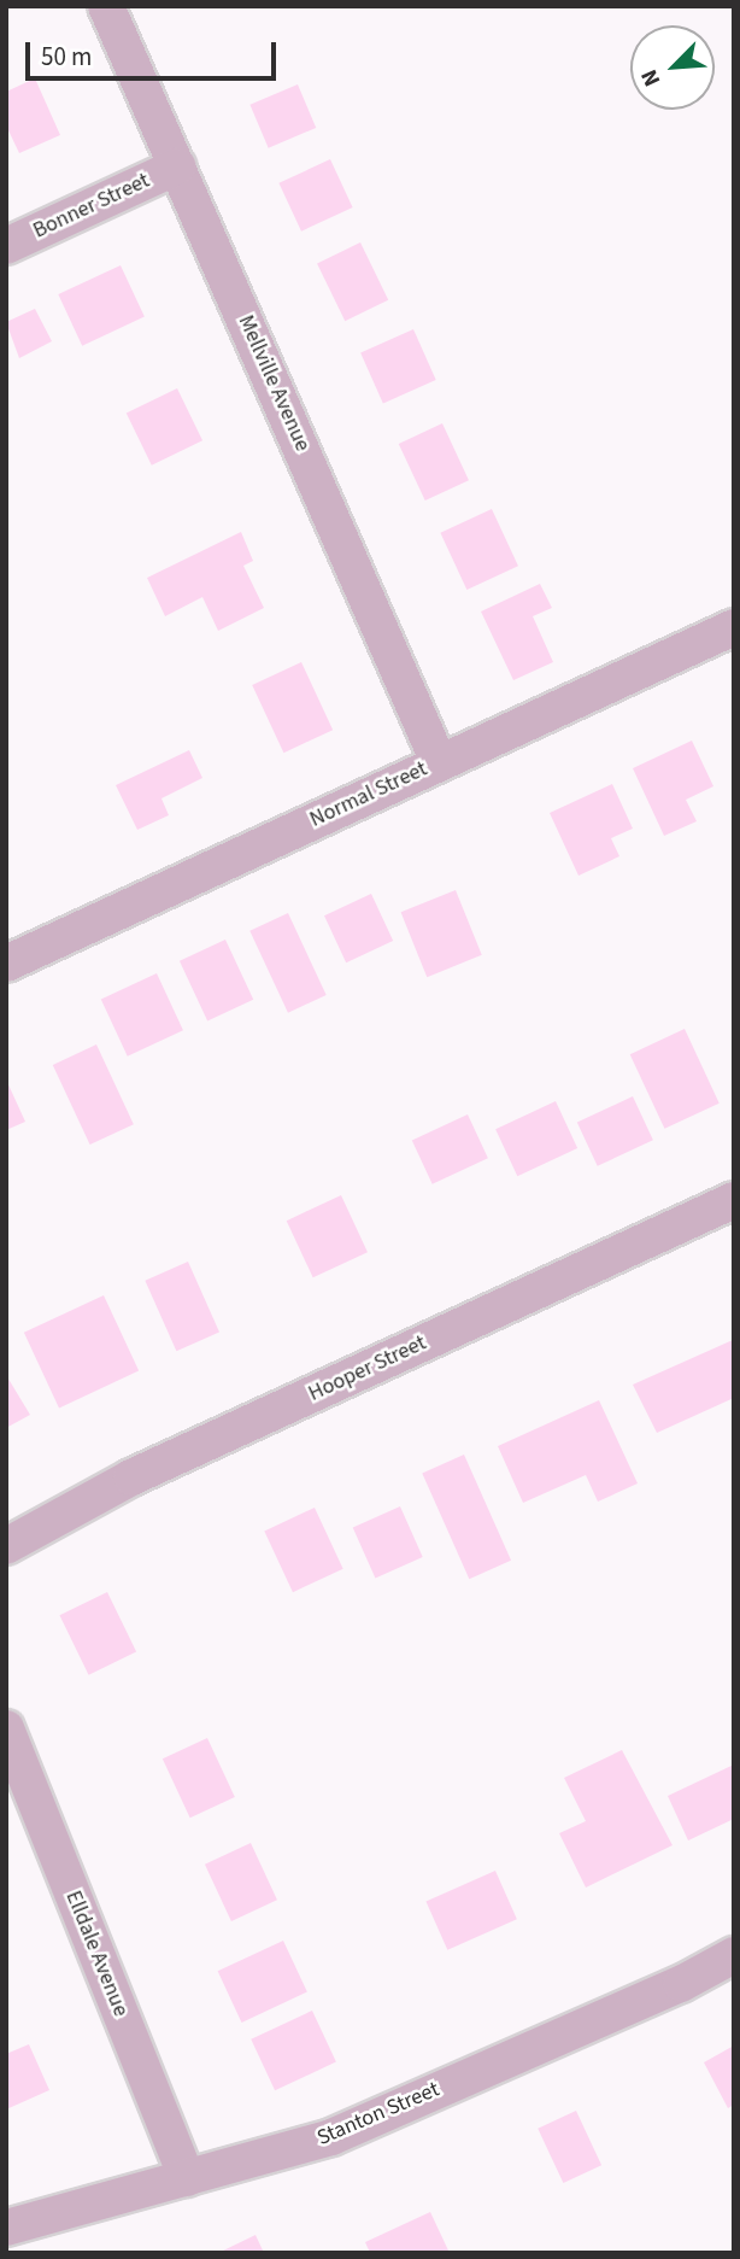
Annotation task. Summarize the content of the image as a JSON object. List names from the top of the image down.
{
  "streets": {
    "street": [
      "Bonner Street",
      "Mellville Avenue",
      "Normal Street",
      "Hooper Street",
      "Elldale Avenue",
      "Stanton Street"
    ]
  },
  "crossings": [
    ["Bonner Street", "Mellville Avenue"],
    ["Mellville Avenue", "Normal Street"],
    ["Elldale Avenue", "Stanton Street"]
  ],
  "scale_bar": "50 m",
  "north": "bottom left"
}
